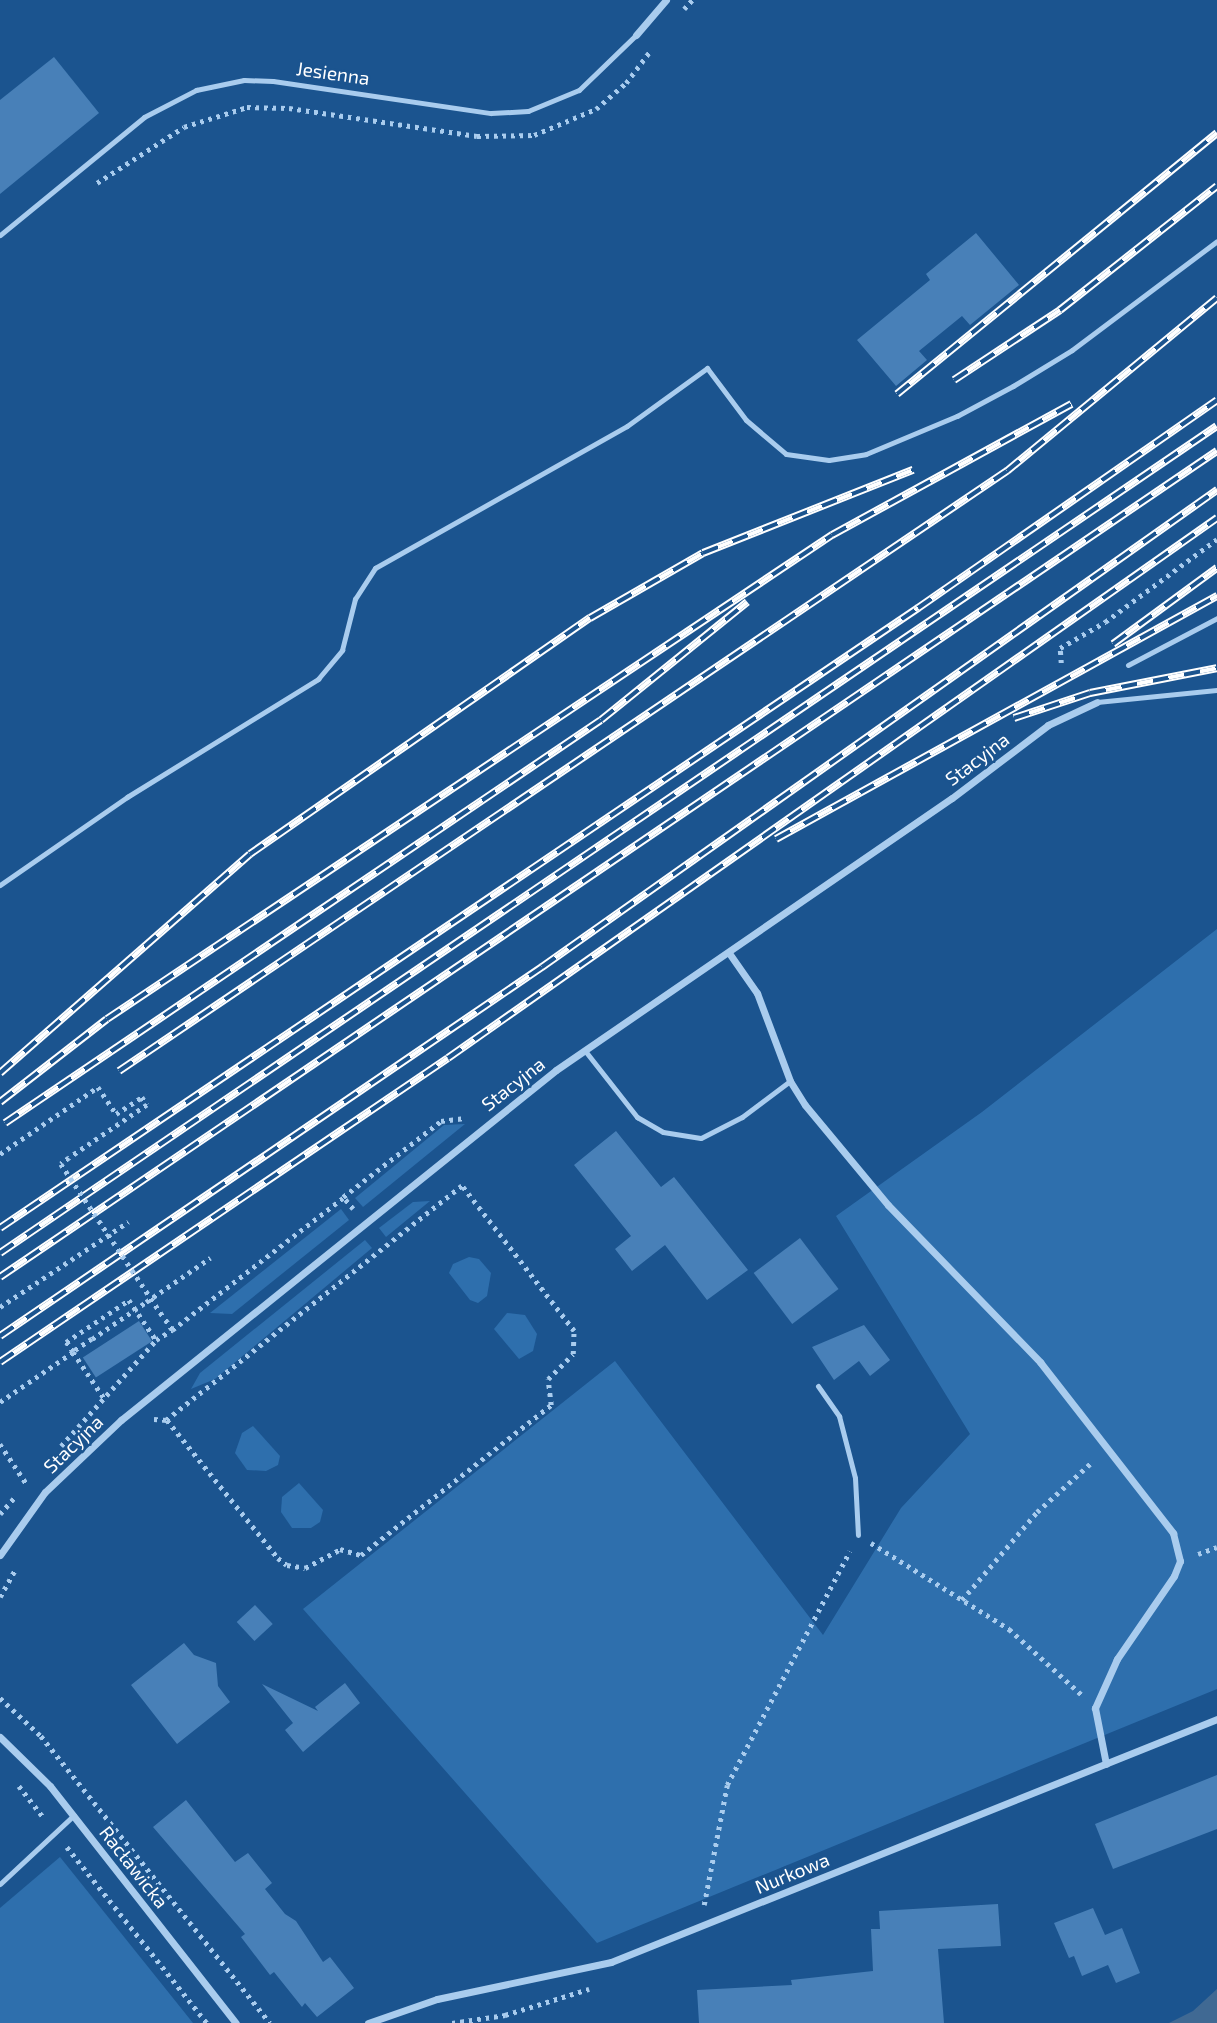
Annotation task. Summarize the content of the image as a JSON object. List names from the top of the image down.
{
  "streets": {
    "street": [
      "Jesienna",
      "Stacyjna",
      "Racławicka",
      "Nurkowa"
    ]
  }
}
